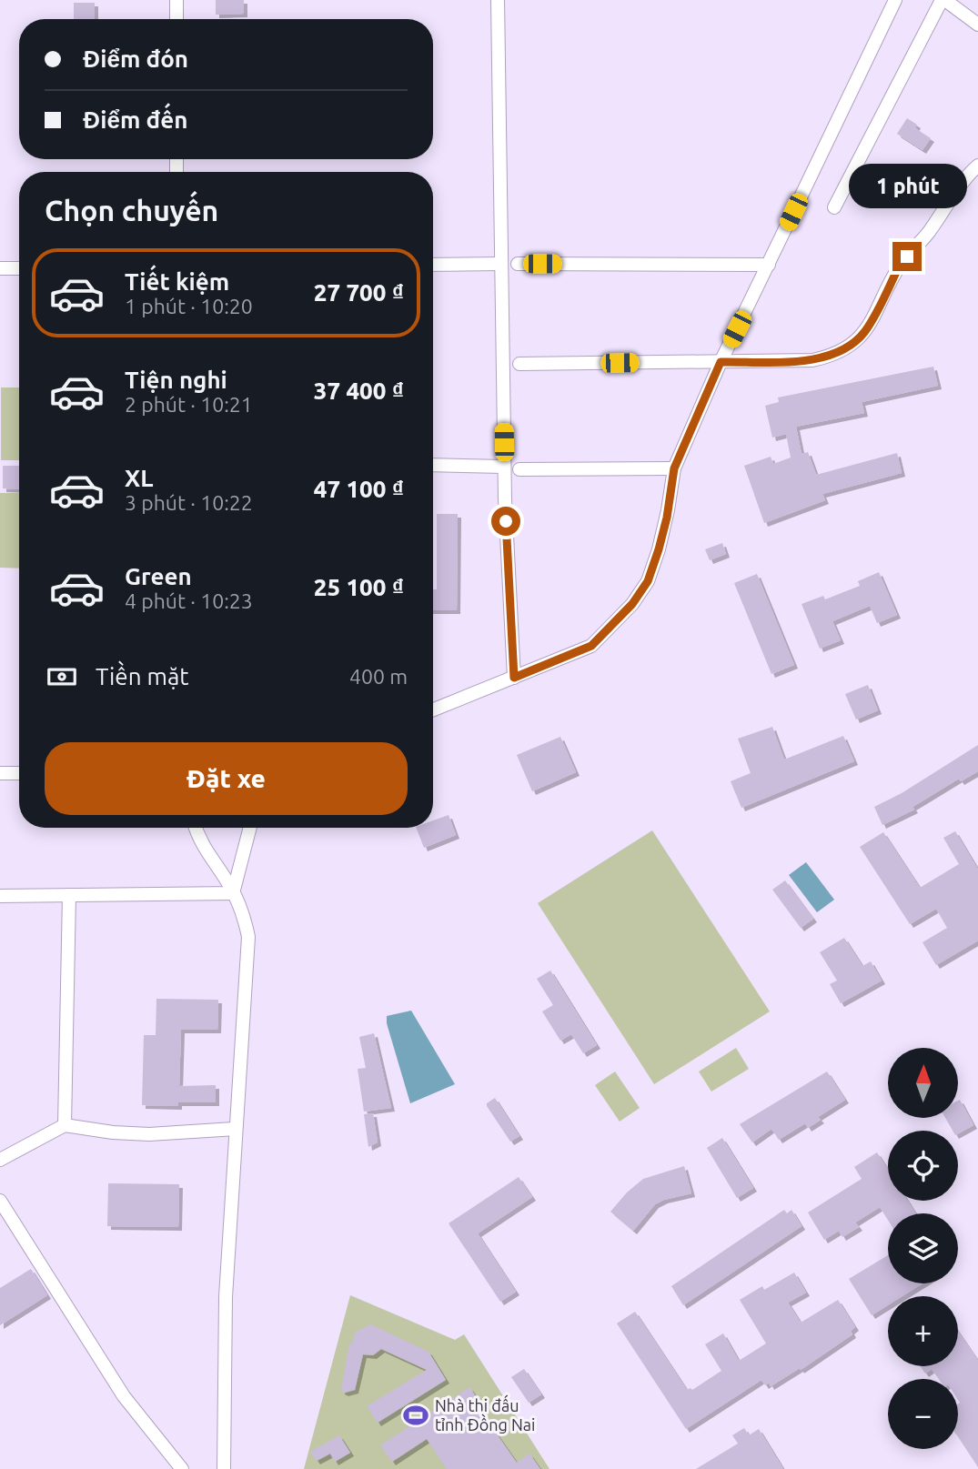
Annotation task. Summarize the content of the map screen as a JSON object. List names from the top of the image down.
{
  "places": {
    "sports": ["Nhà thi đấu tỉnh Đồng Nai"]
  },
  "north": "top",
  "page": {
    "banner": ["Điểm đón", "Điểm đến"],
    "bubble": "1 phút",
    "heading": "Chọn chuyến",
    "list": [
      {
        "name": "Tiết kiệm",
        "note": "1 phút · 10:20",
        "value": "27 700 ₫"
      },
      {
        "name": "Tiện nghi",
        "note": "2 phút · 10:21",
        "value": "37 400 ₫"
      },
      {
        "name": "XL",
        "note": "3 phút · 10:22",
        "value": "47 100 ₫"
      },
      {
        "name": "Green",
        "note": "4 phút · 10:23",
        "value": "25 100 ₫"
      }
    ],
    "pay": ["Tiền mặt", "400 m"],
    "buttons": "Đặt xe",
    "map_buttons": ["+", "−"]
  }
}
